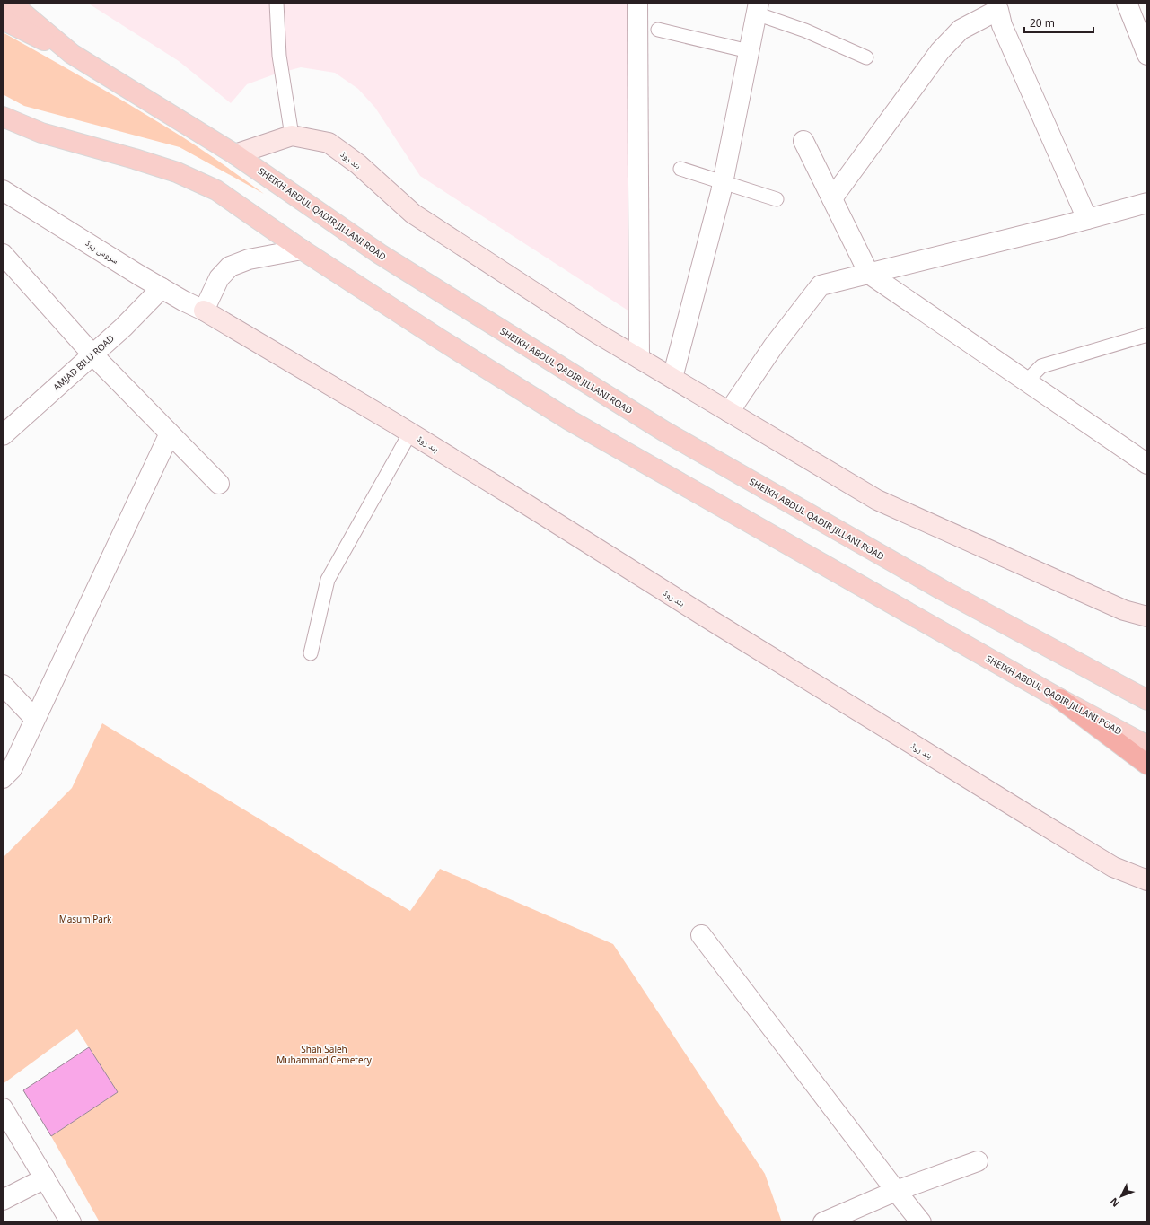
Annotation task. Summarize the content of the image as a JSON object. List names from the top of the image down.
{
  "streets": {
    "main road": ["بند روڈ", "SHEIKH ABDUL QADIR JILLANI ROAD"],
    "street": ["سروس روڈ", "AMJAD BILU ROAD"]
  },
  "crossings": [
    ["بند روڈ", "SHEIKH ABDUL QADIR JILLANI ROAD"],
    ["بند روڈ", "سروس روڈ"],
    ["سروس روڈ", "AMJAD BILU ROAD"]
  ],
  "parks": ["Masum Park", "Shah Saleh Muhammad Cemetery"],
  "scale_bar": "20 m",
  "north": "bottom left"
}
